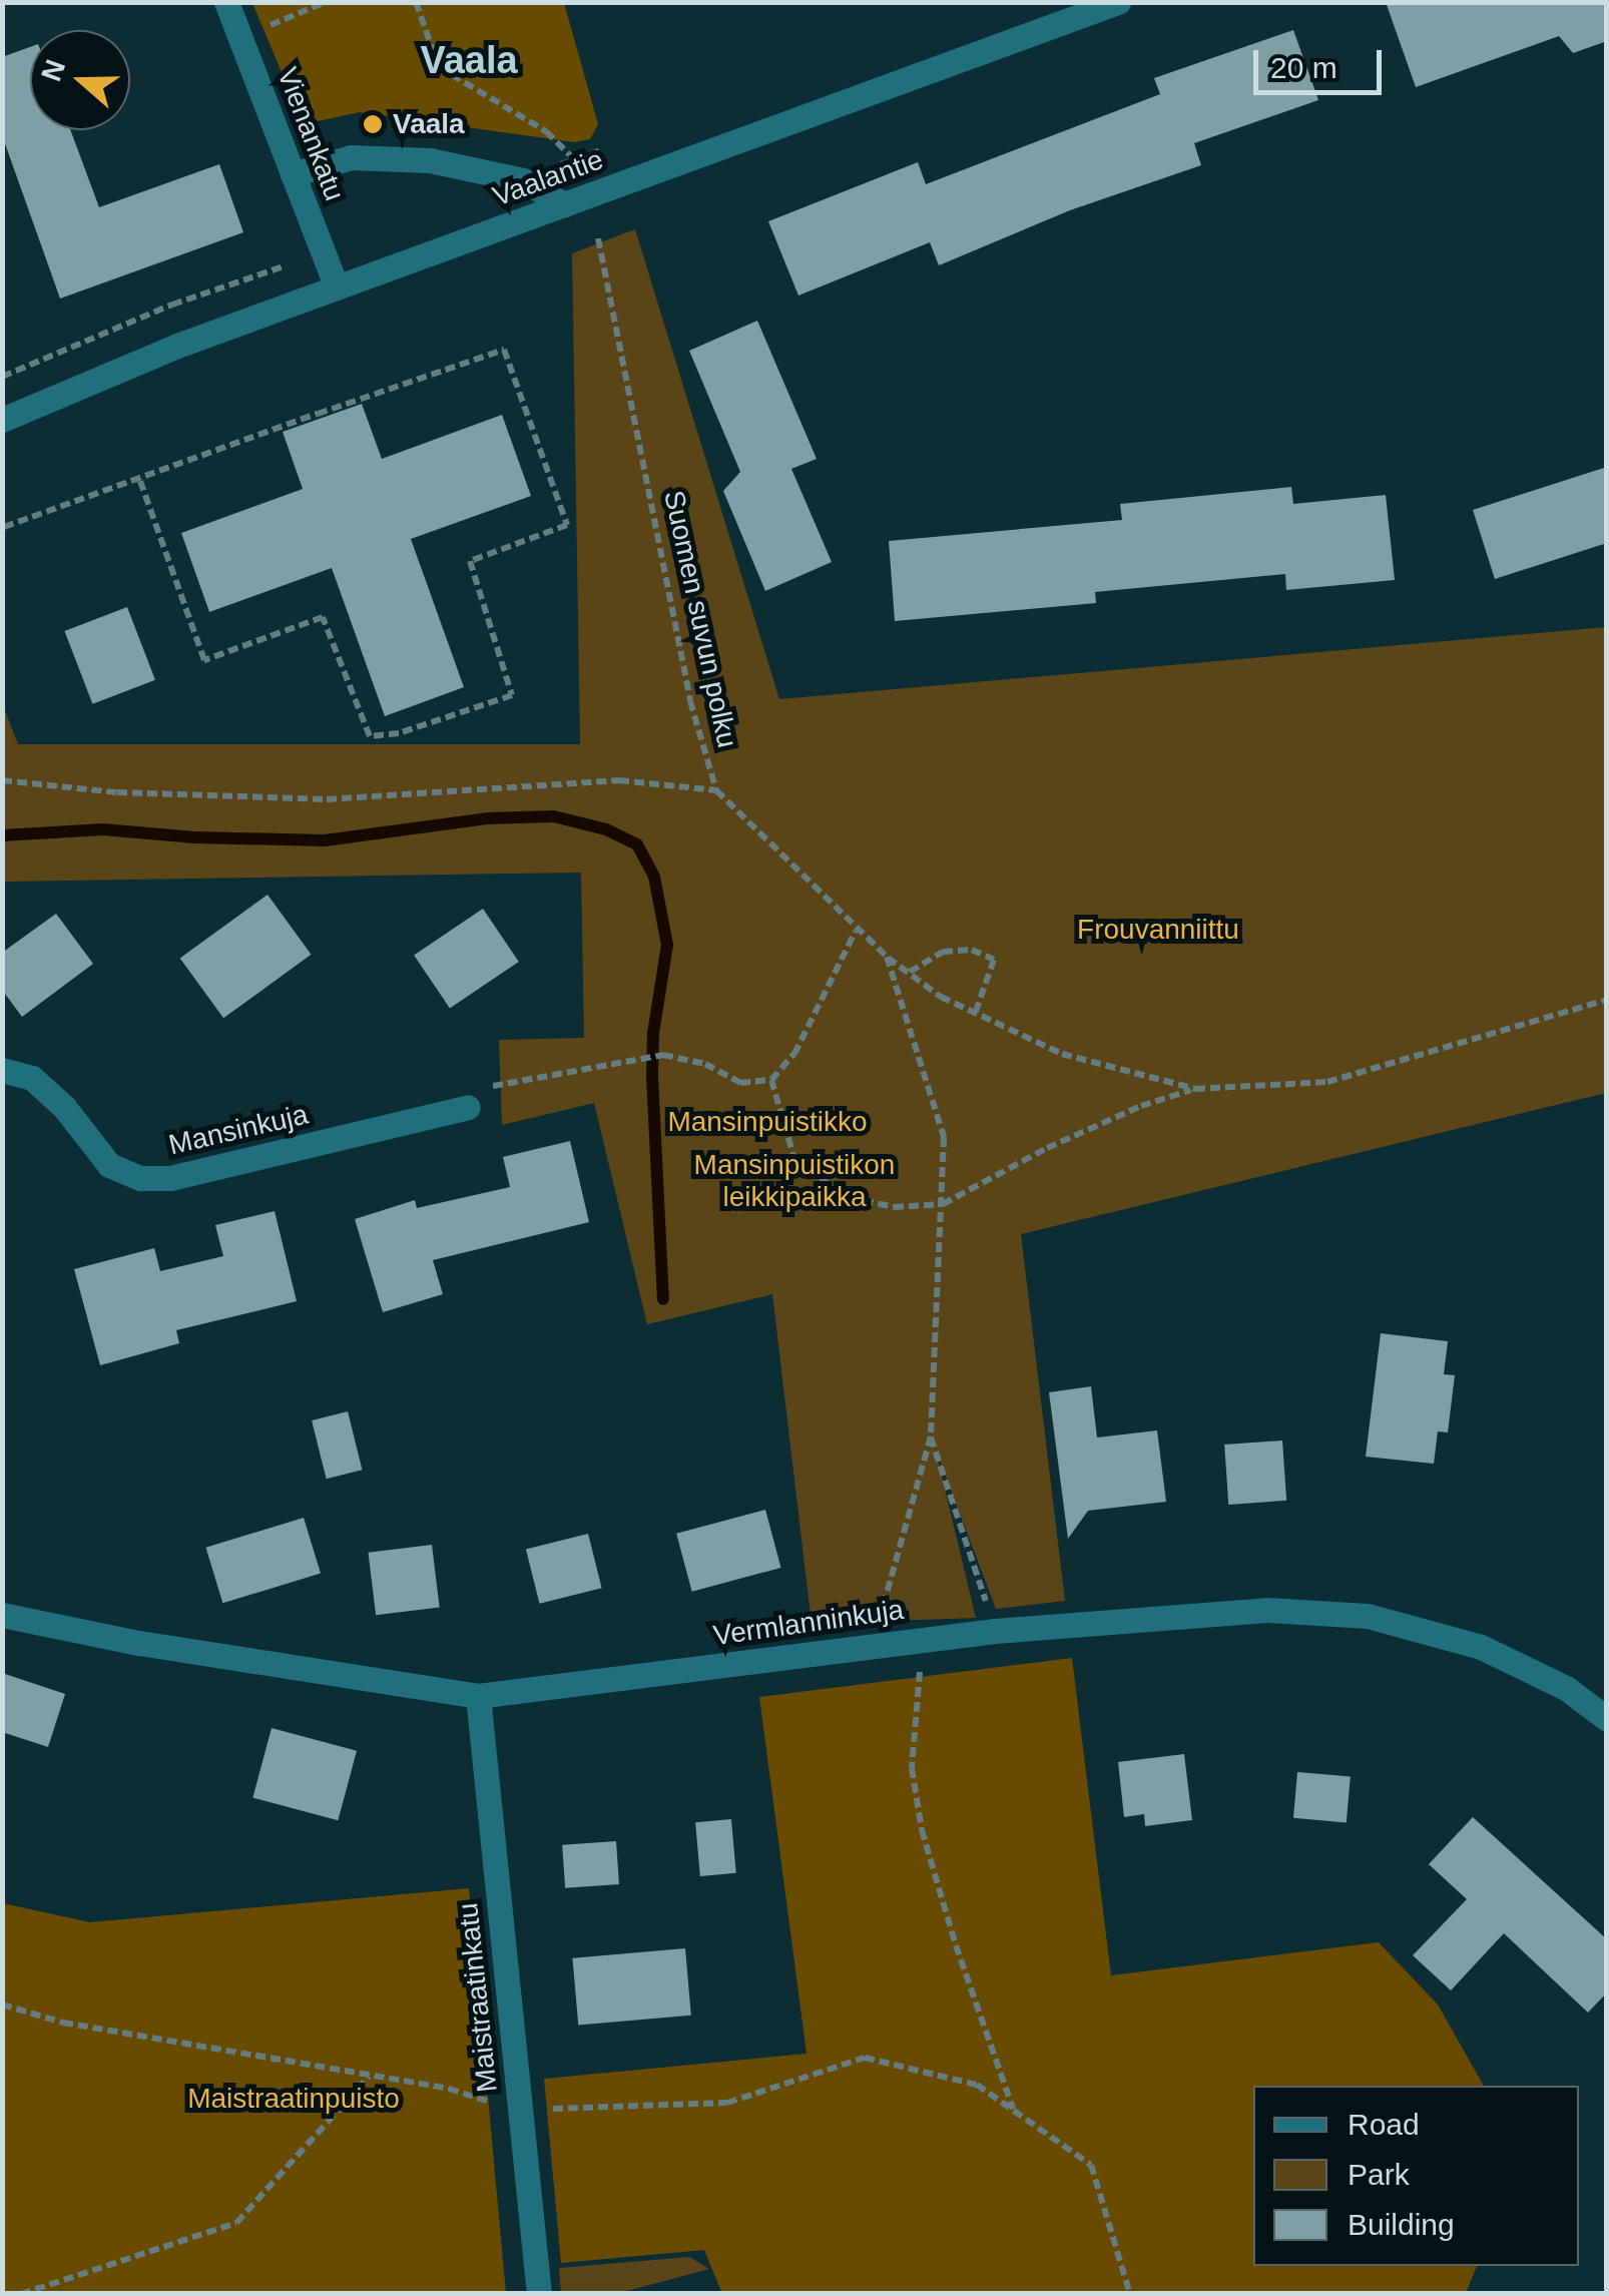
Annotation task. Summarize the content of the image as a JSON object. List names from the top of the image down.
{
  "streets": {
    "street": [
      "Vienankatu",
      "Vaalantie",
      "Mansinkuja",
      "Vermlanninkuja",
      "Maistraatinkatu"
    ],
    "path": ["Suomen suvun polku"]
  },
  "crossings": [
    ["Vienankatu", "Vaalantie"],
    ["Vermlanninkuja", "Maistraatinkatu"]
  ],
  "districts": ["Vaala"],
  "parks": [
    "Frouvanniittu",
    "Mansinpuistikko",
    "Mansinpuistikon leikkipaikka",
    "Maistraatinpuisto"
  ],
  "places": ["Vaala"],
  "legend": ["Road", "Park", "Building"],
  "scale_bar": "20 m",
  "north": "left"
}
